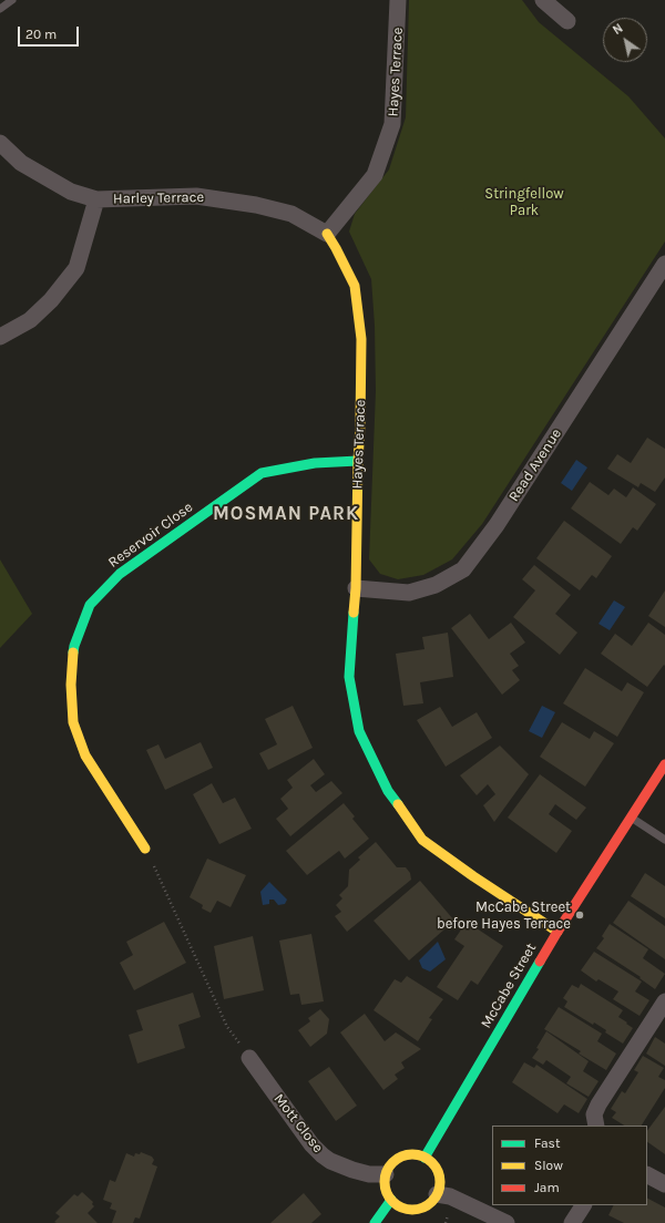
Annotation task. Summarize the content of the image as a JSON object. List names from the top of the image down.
{
  "streets": {
    "street": [
      "Hayes Terrace",
      "Harley Terrace",
      "Read Avenue",
      "Reservoir Close",
      "McCabe Street",
      "Mott Close"
    ]
  },
  "crossings": [
    ["Hayes Terrace", "Harley Terrace"],
    ["Hayes Terrace", "Read Avenue"],
    ["Hayes Terrace", "Reservoir Close"],
    ["Hayes Terrace", "McCabe Street"],
    ["McCabe Street", "Mott Close"]
  ],
  "districts": ["MOSMAN PARK"],
  "parks": ["Stringfellow Park"],
  "places": ["McCabe Street before Hayes Terrace"],
  "legend": ["Fast", "Slow", "Jam"],
  "scale_bar": "20 m",
  "north": "top left"
}
